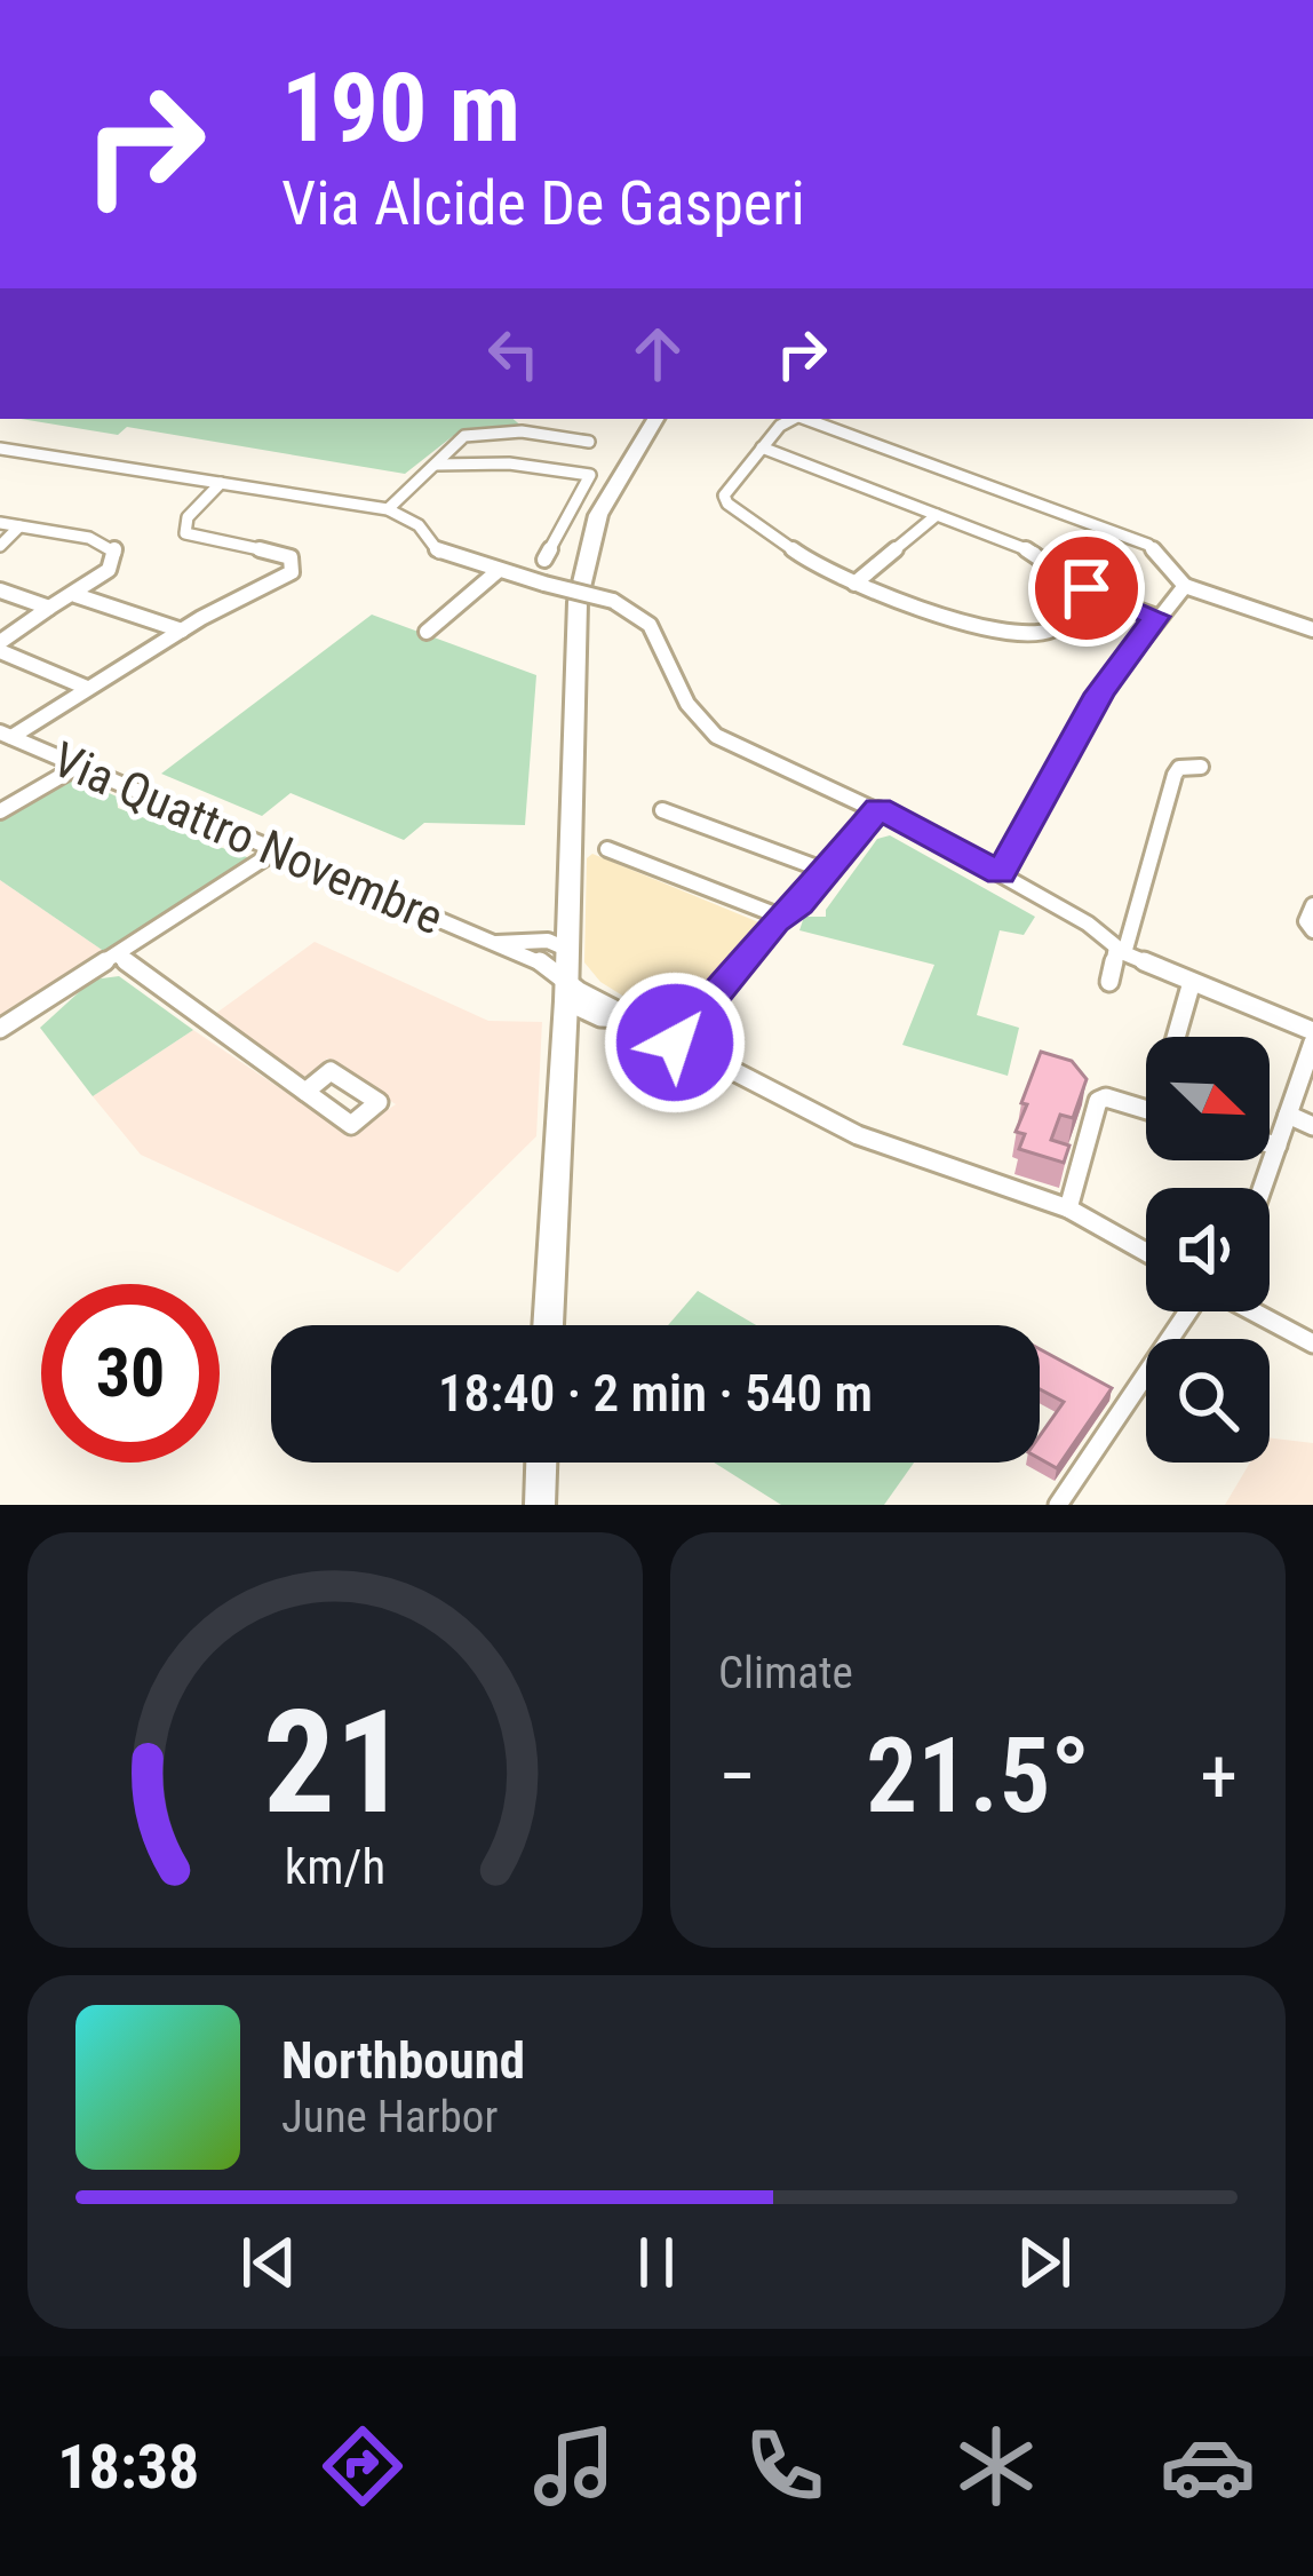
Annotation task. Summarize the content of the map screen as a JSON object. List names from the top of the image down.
{
  "streets": {
    "street": ["Via Quattro Novembre"]
  },
  "north": "bottom right",
  "page": {
    "turn": ["190 m", "Via Alcide De Gasperi"],
    "limit": "30",
    "trip": "18:40 · 2 min · 540 m",
    "tile": "Climate",
    "heat": ["−", "21.5°", "+"],
    "song": ["Northbound", "June Harbor"],
    "tabs": "18:38",
    "gauge": ["21", "km/h"]
  }
}
